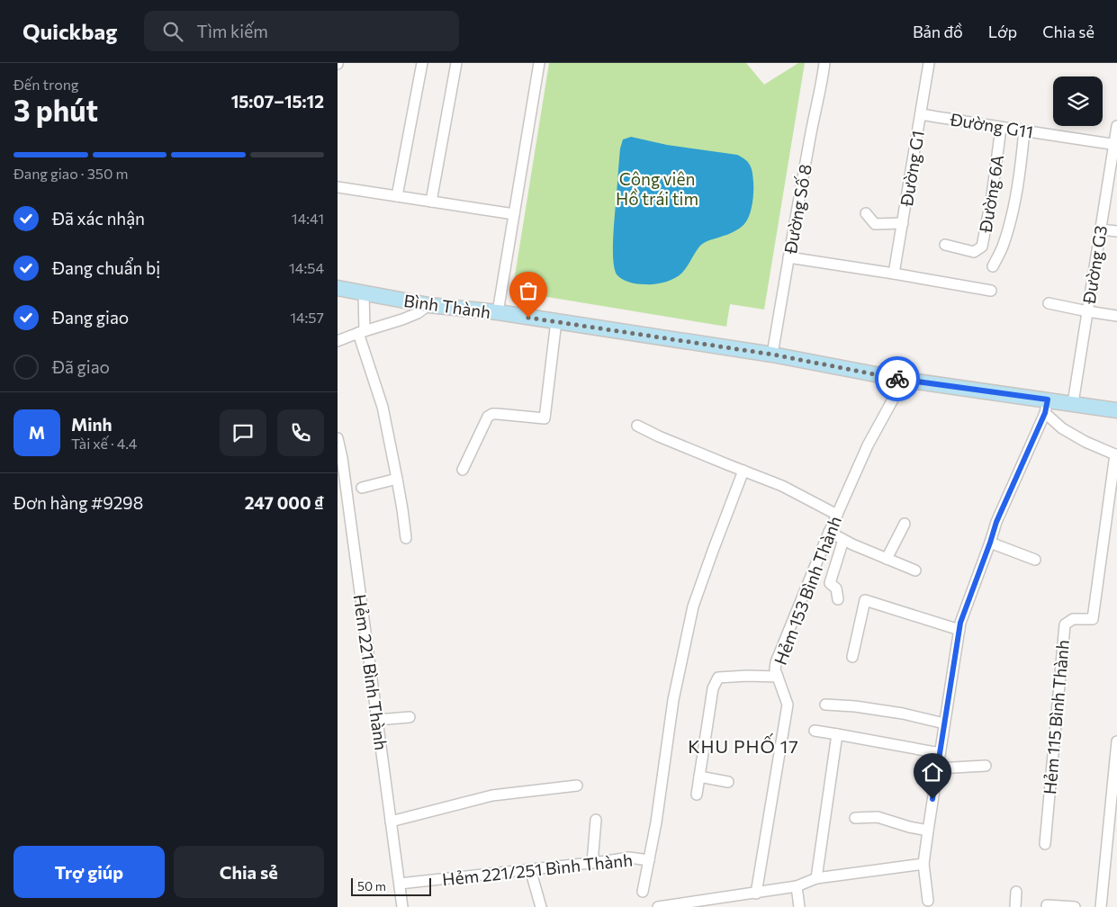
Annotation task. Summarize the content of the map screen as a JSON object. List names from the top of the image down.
{
  "streets": {
    "street": [
      "Đường G11",
      "Đường G1",
      "Đường 6A",
      "Đường Số 8",
      "Đường G3",
      "Bình Thành",
      "Hẻm 153 Bình Thành",
      "Hẻm 221 Bình Thành",
      "Hẻm 115 Bình Thành",
      "Hẻm 221/251 Bình Thành"
    ]
  },
  "crossings": [
    ["Đường G11", "Đường G1"],
    ["Đường G11", "Đường 6A"],
    ["Đường G11", "Đường G3"],
    ["Đường Số 8", "Bình Thành"],
    ["Đường G3", "Bình Thành"],
    ["Bình Thành", "Hẻm 153 Bình Thành"],
    ["Hẻm 221 Bình Thành", "Hẻm 221/251 Bình Thành"]
  ],
  "districts": ["KHU PHỐ 17"],
  "parks": ["Công viên Hồ trái tim"],
  "scale_bar": "50 m",
  "page": {
    "header": "Quickbag",
    "search": "Tìm kiếm",
    "nav": ["Bản đồ", "Lớp", "Chia sẻ"],
    "heading": ["3 phút", "Đến trong", "15:07–15:12"],
    "panel": [
      "Minh",
      "Tài xế · 4.4",
      "Đơn hàng #9298",
      "247 000 ₫"
    ],
    "bar": "Đang giao · 350 m",
    "list": [
      ["Đã xác nhận", "14:41"],
      ["Đang chuẩn bị", "14:54"],
      ["Đang giao", "14:57"],
      "Đã giao"
    ],
    "round": "M",
    "buttons": ["Trợ giúp", "Chia sẻ"],
    "scale": "50 m"
  }
}
